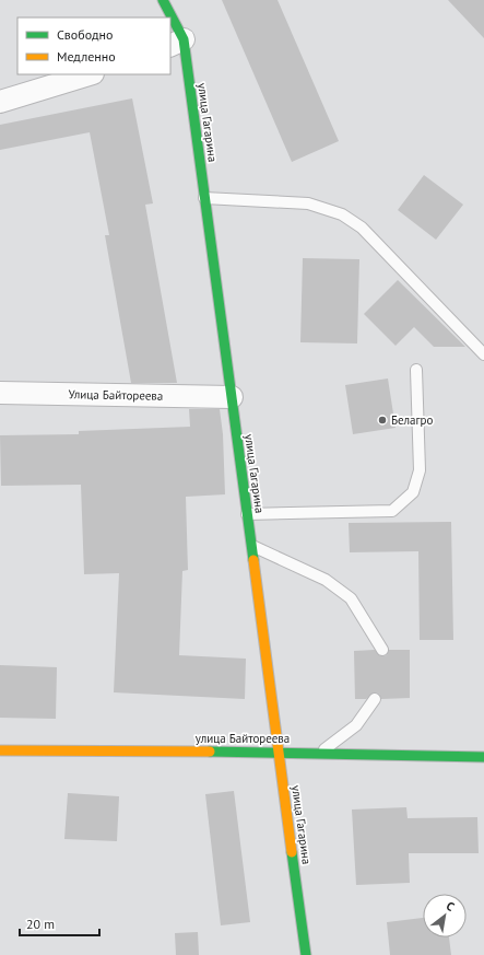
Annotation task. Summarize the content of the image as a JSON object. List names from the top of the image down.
{
  "streets": {
    "main road": ["улица Гагарина", "улица Байтореева"],
    "street": ["Улица Байтореева"]
  },
  "crossings": [
    ["улица Гагарина", "Улица Байтореева"],
    ["улица Гагарина", "улица Байтореева"]
  ],
  "places": ["Белагро"],
  "legend": ["Свободно", "Медленно"],
  "scale_bar": "20 m",
  "north": "top right"
}
